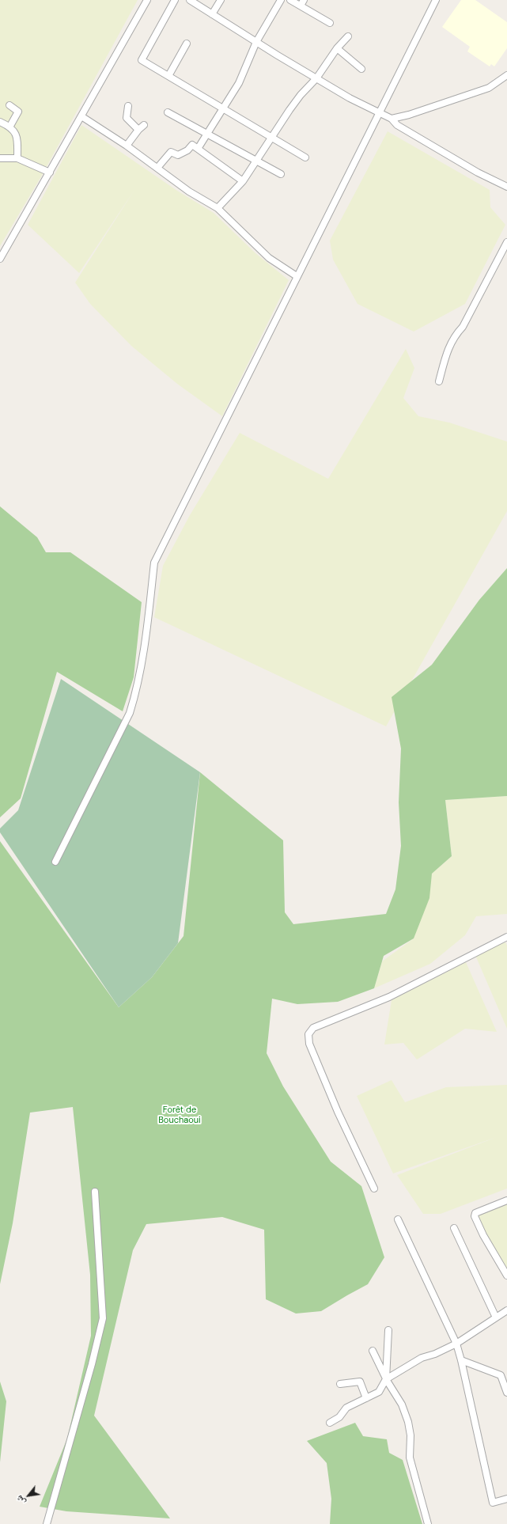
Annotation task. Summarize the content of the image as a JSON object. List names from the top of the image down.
{
  "parks": ["Forêt de Bouchaoui"],
  "north": "bottom left"
}
